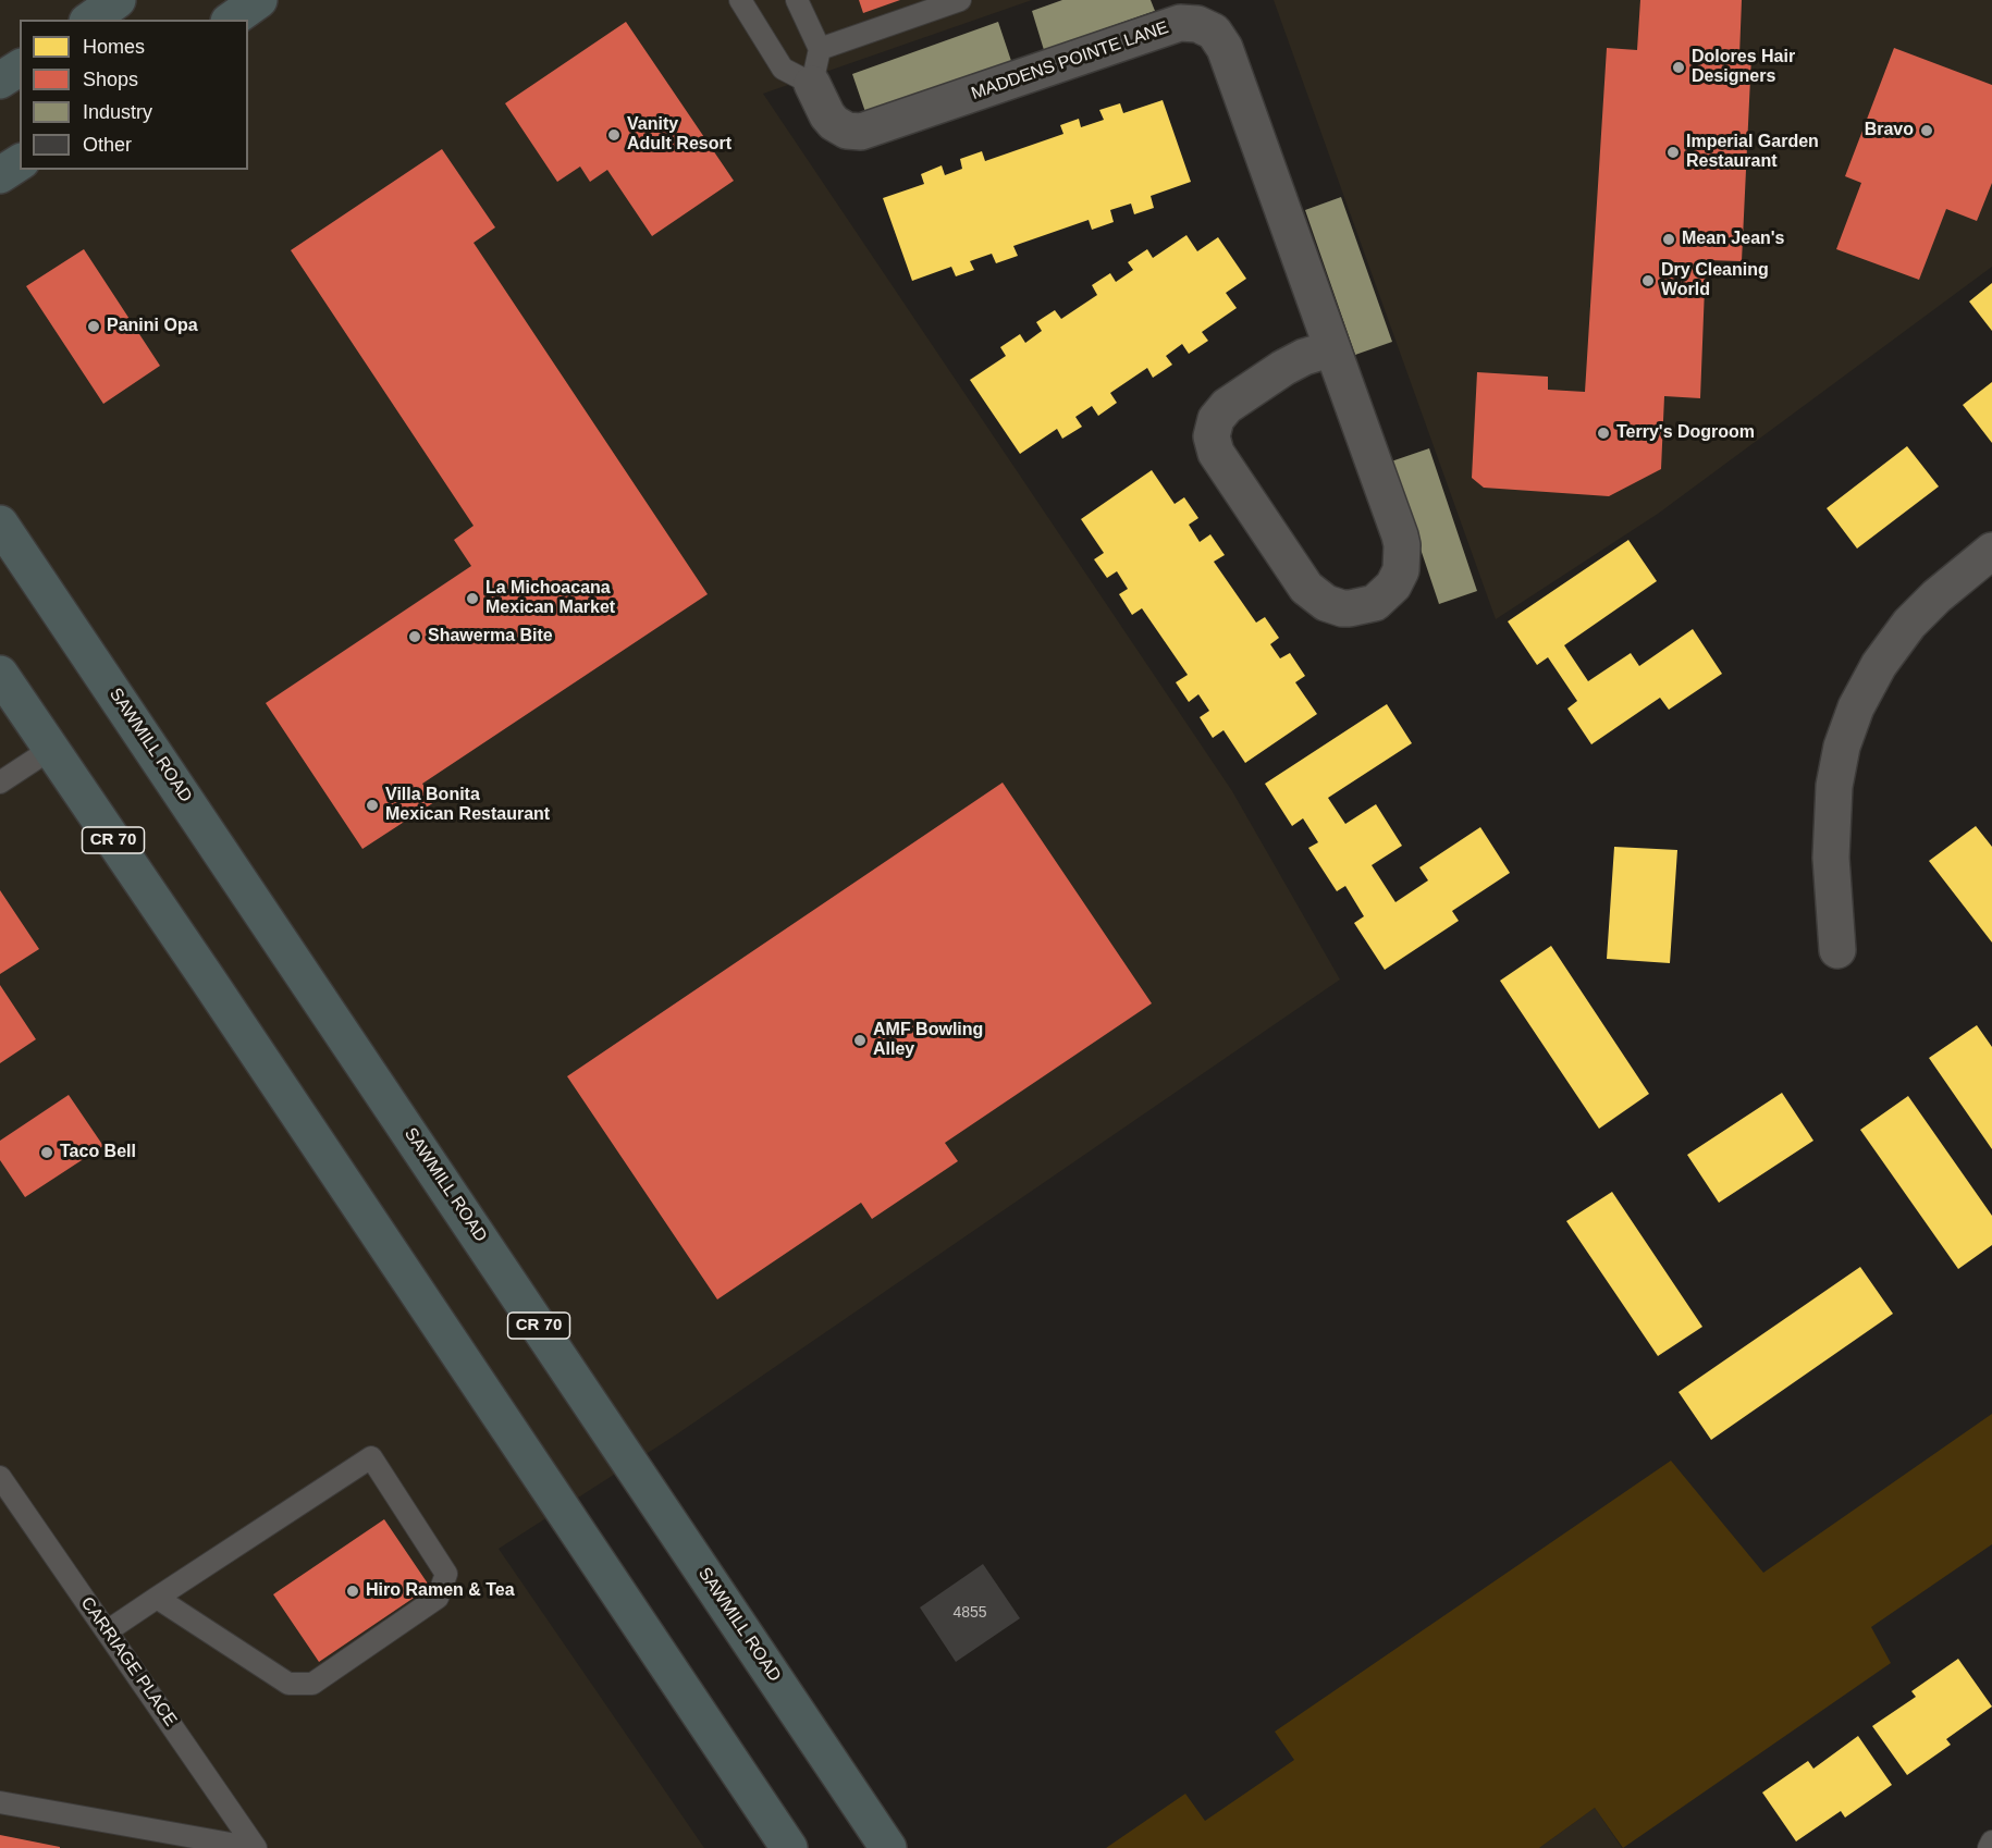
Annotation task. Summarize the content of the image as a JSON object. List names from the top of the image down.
{
  "streets": {
    "main road": ["SAWMILL ROAD", "CR 70"],
    "street": ["MADDENS POINTE LANE"],
    "lane": ["CARRIAGE PLACE"]
  },
  "places": [
    "Dolores Hair Designers",
    "Bravo",
    "Vanity Adult Resort",
    "Imperial Garden Restaurant",
    "Mean Jean's",
    "Dry Cleaning World",
    "Panini Opa",
    "Terry's Dogroom",
    "La Michoacana Mexican Market",
    "Shawerma Bite",
    "Villa Bonita Mexican Restaurant",
    "AMF Bowling Alley",
    "Taco Bell",
    "Hiro Ramen & Tea"
  ],
  "house_numbers": ["4855"],
  "legend": [
    "Homes",
    "Shops",
    "Industry",
    "Other"
  ]
}
